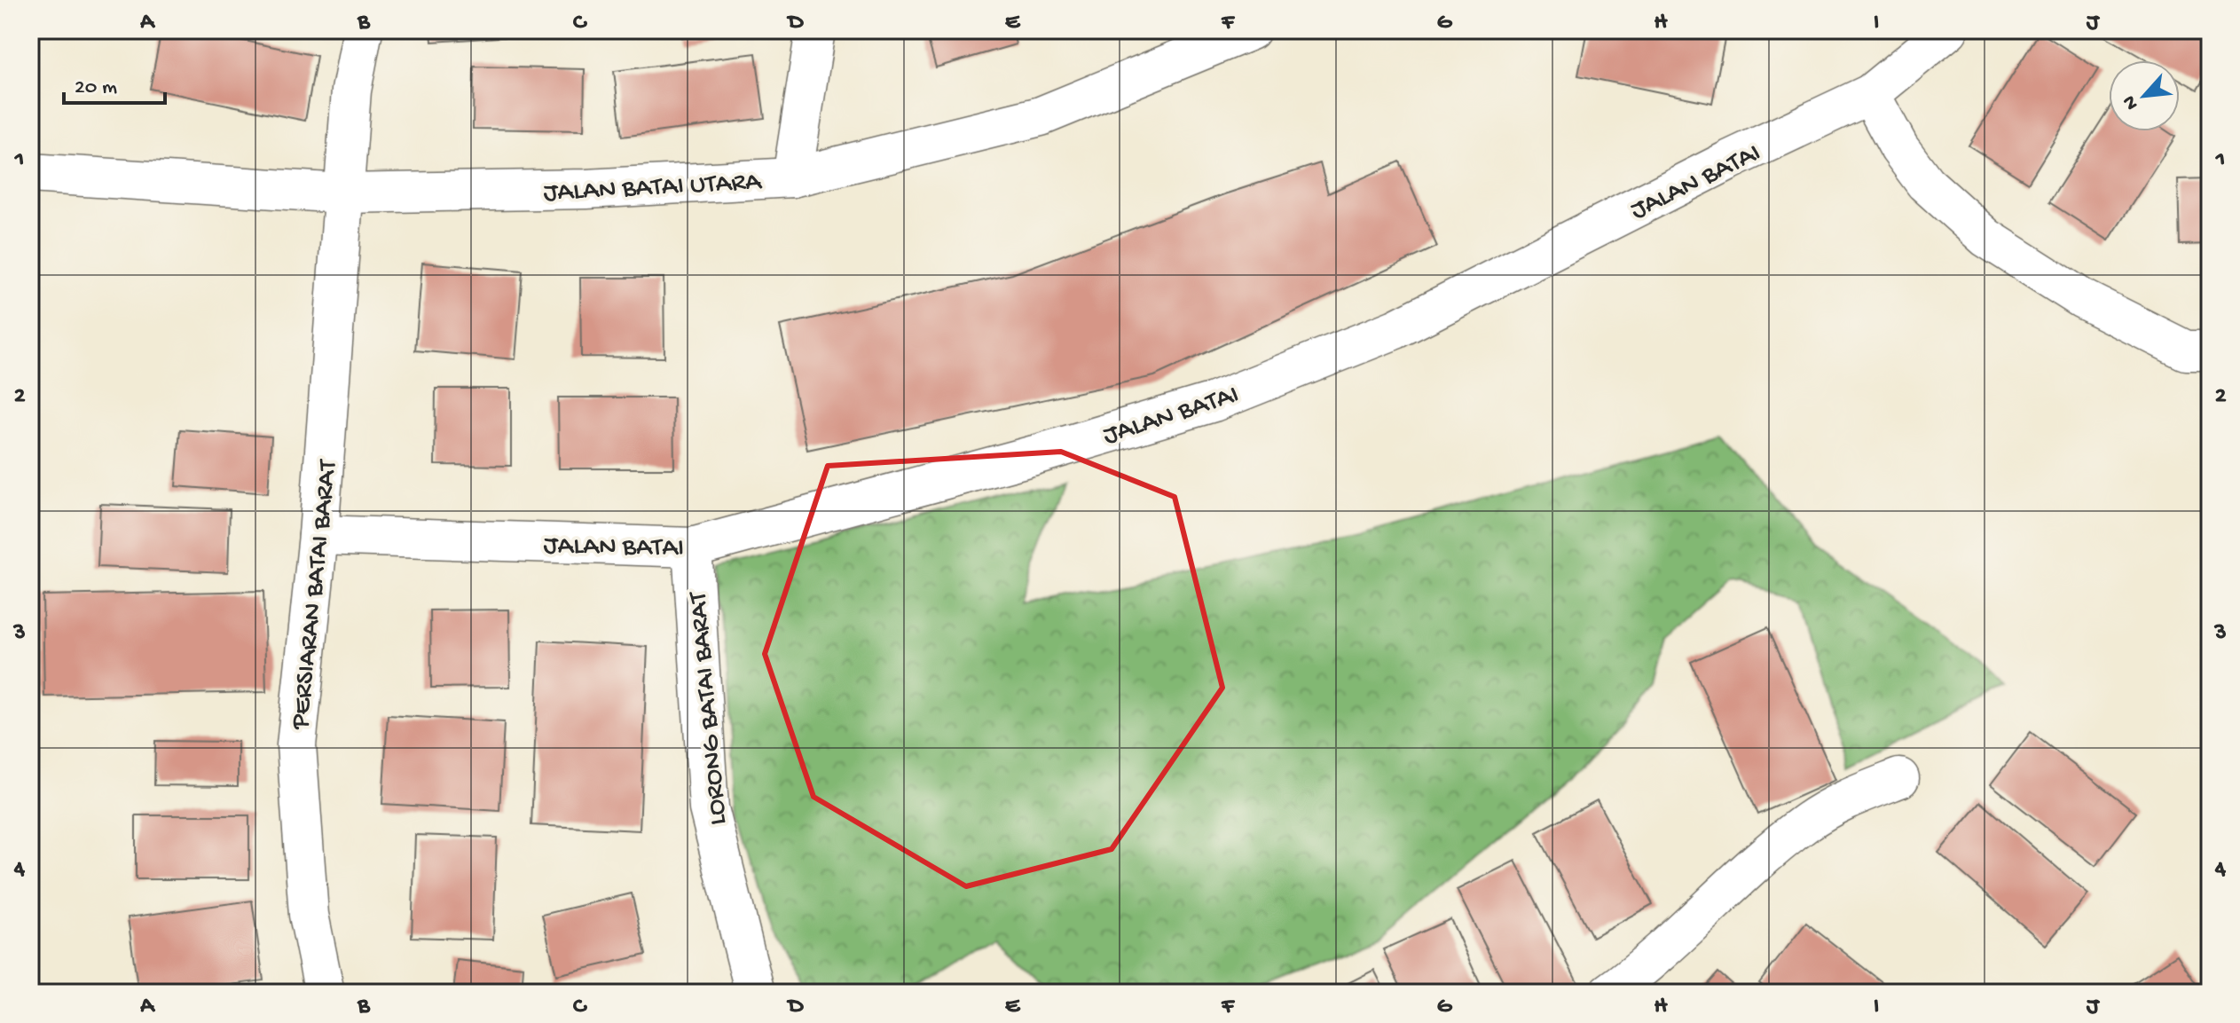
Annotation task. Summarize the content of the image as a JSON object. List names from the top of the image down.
{
  "streets": {
    "street": [
      "JALAN BATAI",
      "JALAN BATAI UTARA",
      "PERSIARAN BATAI BARAT",
      "LORONG BATAI BARAT"
    ]
  },
  "crossings": [
    ["JALAN BATAI", "PERSIARAN BATAI BARAT"],
    ["JALAN BATAI", "LORONG BATAI BARAT"],
    ["JALAN BATAI UTARA", "PERSIARAN BATAI BARAT"]
  ],
  "scale_bar": "20 m",
  "north": "bottom left",
  "grid": {
    "columns": [
      "A",
      "B",
      "C",
      "D",
      "E",
      "F",
      "G",
      "H",
      "I",
      "J"
    ],
    "rows": [
      "1",
      "2",
      "3",
      "4"
    ]
  }
}
